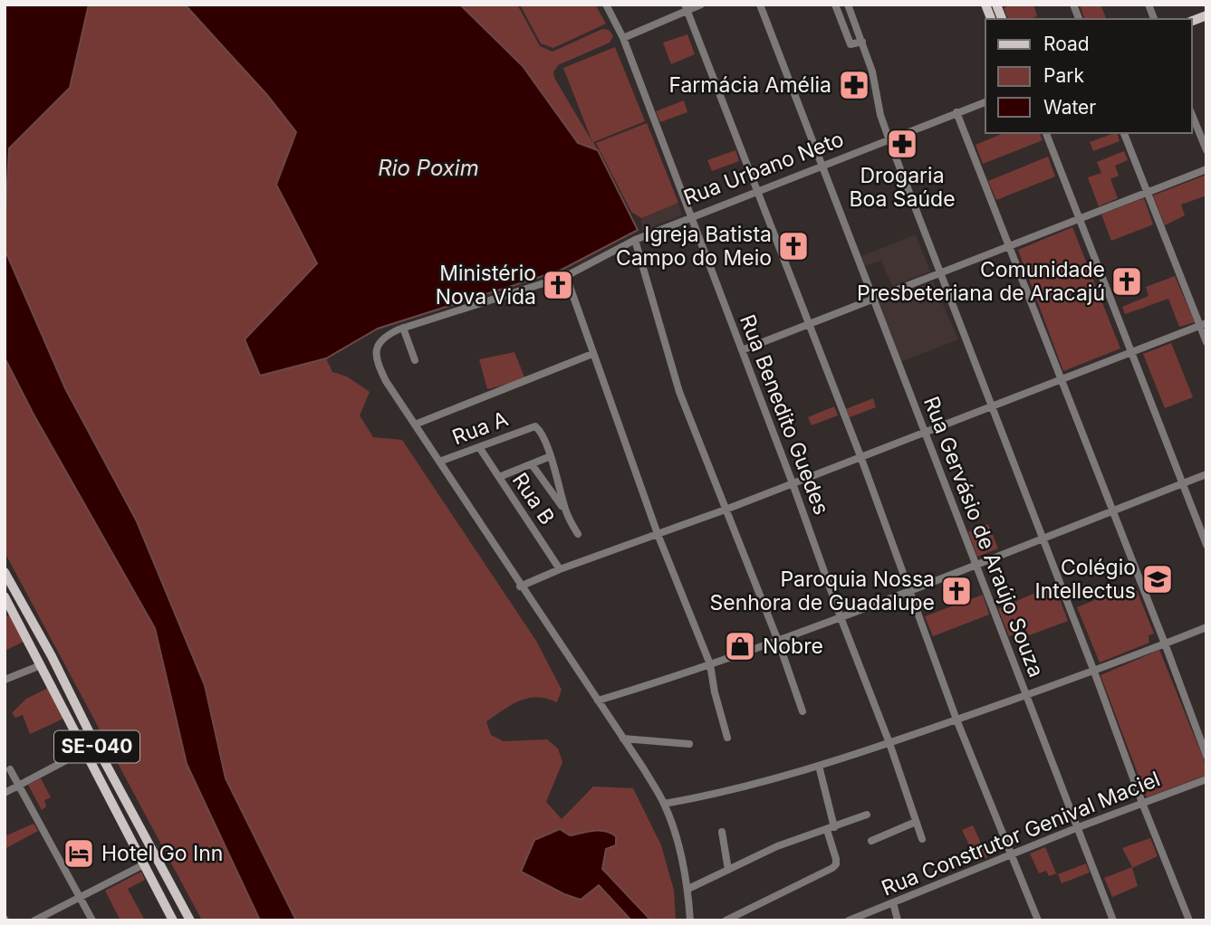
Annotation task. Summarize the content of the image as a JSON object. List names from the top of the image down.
{
  "streets": {
    "main road": ["SE-040"],
    "street": [
      "Rua Urbano Neto",
      "Rua Benedito Guedes",
      "Rua A",
      "Rua B",
      "Rua Gervásio de Araújo Souza",
      "Rua Construtor Genival Maciel"
    ]
  },
  "crossings": [
    ["Rua Urbano Neto", "Rua Benedito Guedes"],
    ["Rua Urbano Neto", "Rua Gervásio de Araújo Souza"],
    ["Rua A", "Rua B"],
    ["Rua Gervásio de Araújo Souza", "Rua Construtor Genival Maciel"]
  ],
  "water": ["Rio Poxim"],
  "places": {
    "pharmacy": ["Farmácia Amélia", "Drogaria Boa Saúde"],
    "church": [
      "Igreja Batista Campo do Meio",
      "Comunidade Presbeteriana de Aracajú",
      "Ministério Nova Vida",
      "Paroquia Nossa Senhora de Guadalupe"
    ],
    "school or university": ["Colégio Intellectus"],
    "shop": ["Nobre"],
    "hotel": ["Hotel Go Inn"]
  },
  "legend": ["Road", "Park", "Water"]
}
